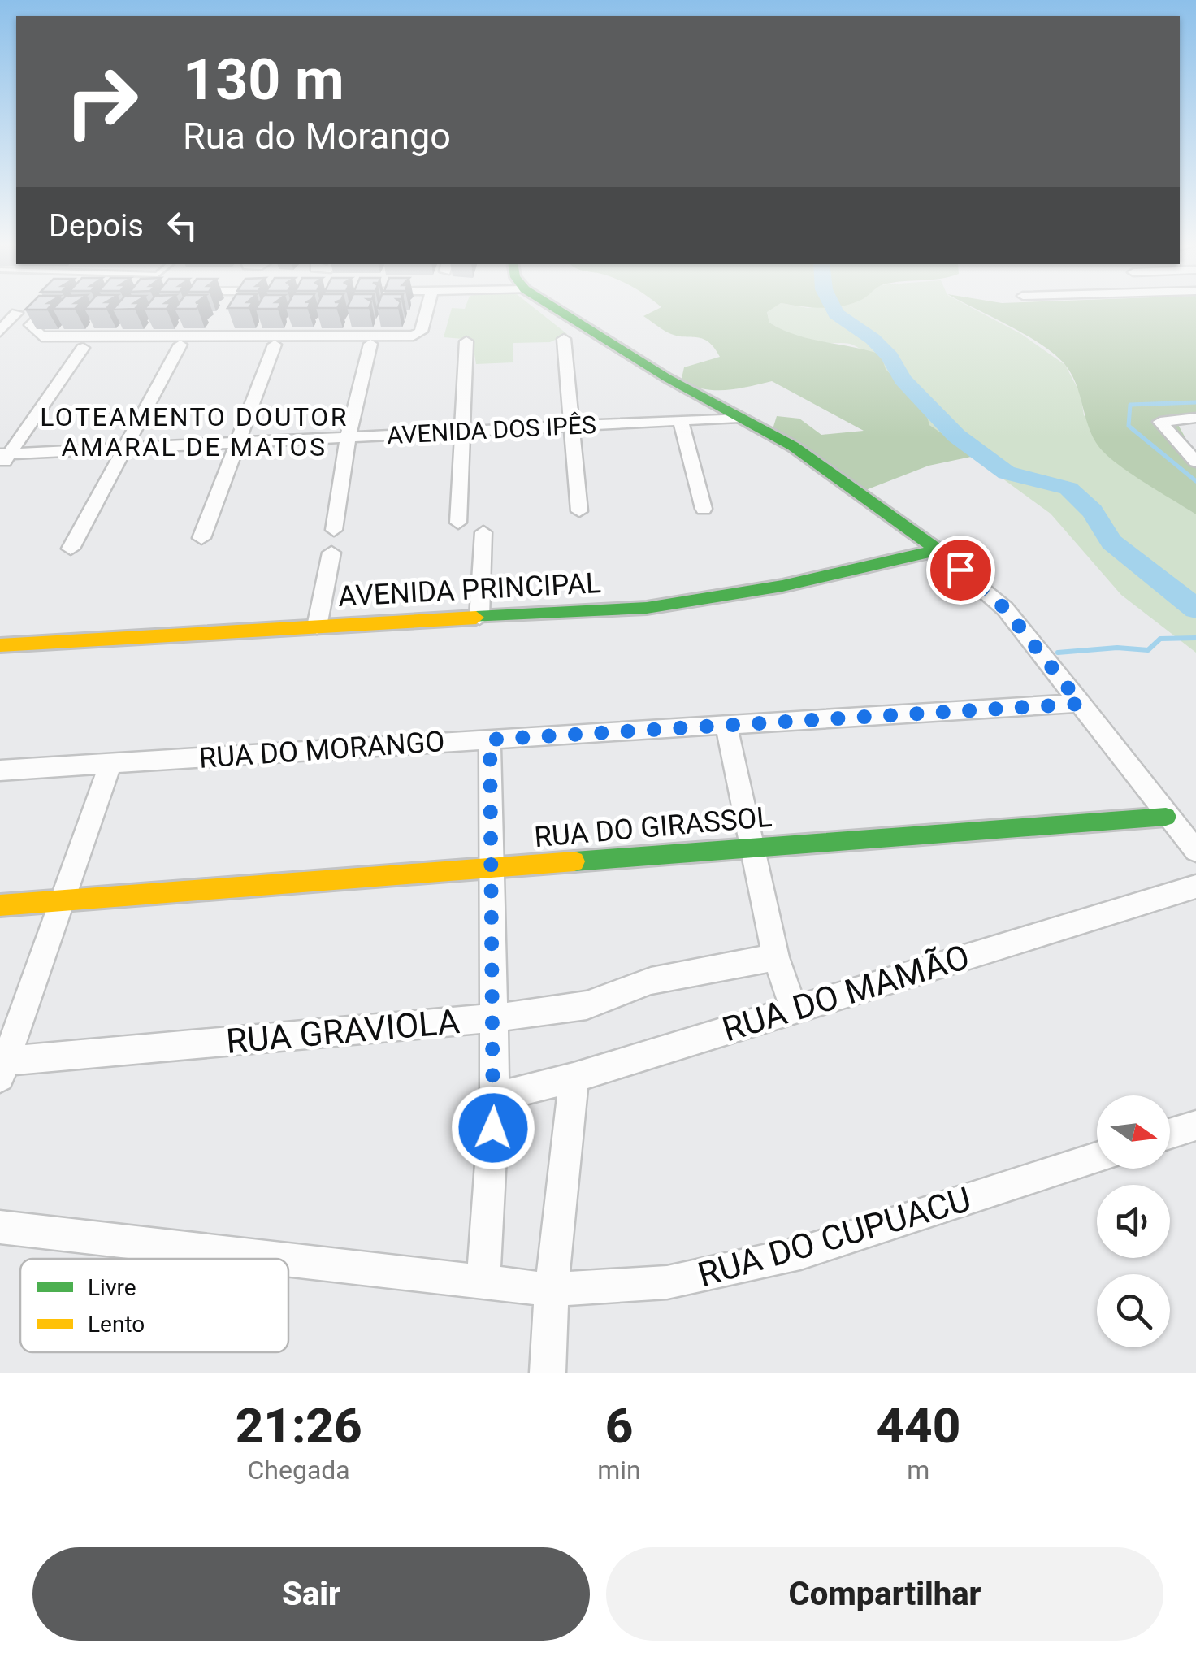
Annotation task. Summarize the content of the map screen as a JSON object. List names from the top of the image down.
{
  "streets": {
    "street": [
      "AVENIDA DOS IPÊS",
      "AVENIDA PRINCIPAL",
      "RUA DO MORANGO",
      "RUA DO GIRASSOL",
      "RUA DO MAMÃO",
      "RUA GRAVIOLA",
      "RUA DO CUPUACU"
    ]
  },
  "districts": ["LOTEAMENTO DOUTOR AMARAL DE MATOS"],
  "legend": ["Livre", "Lento"],
  "north": "right",
  "page": {
    "turn": ["130 m", "Rua do Morango"],
    "then": "Depois",
    "eta": [
      "21:26",
      "Chegada",
      "6",
      "min",
      "440",
      "m"
    ],
    "buttons": ["Sair", "Compartilhar"]
  }
}
